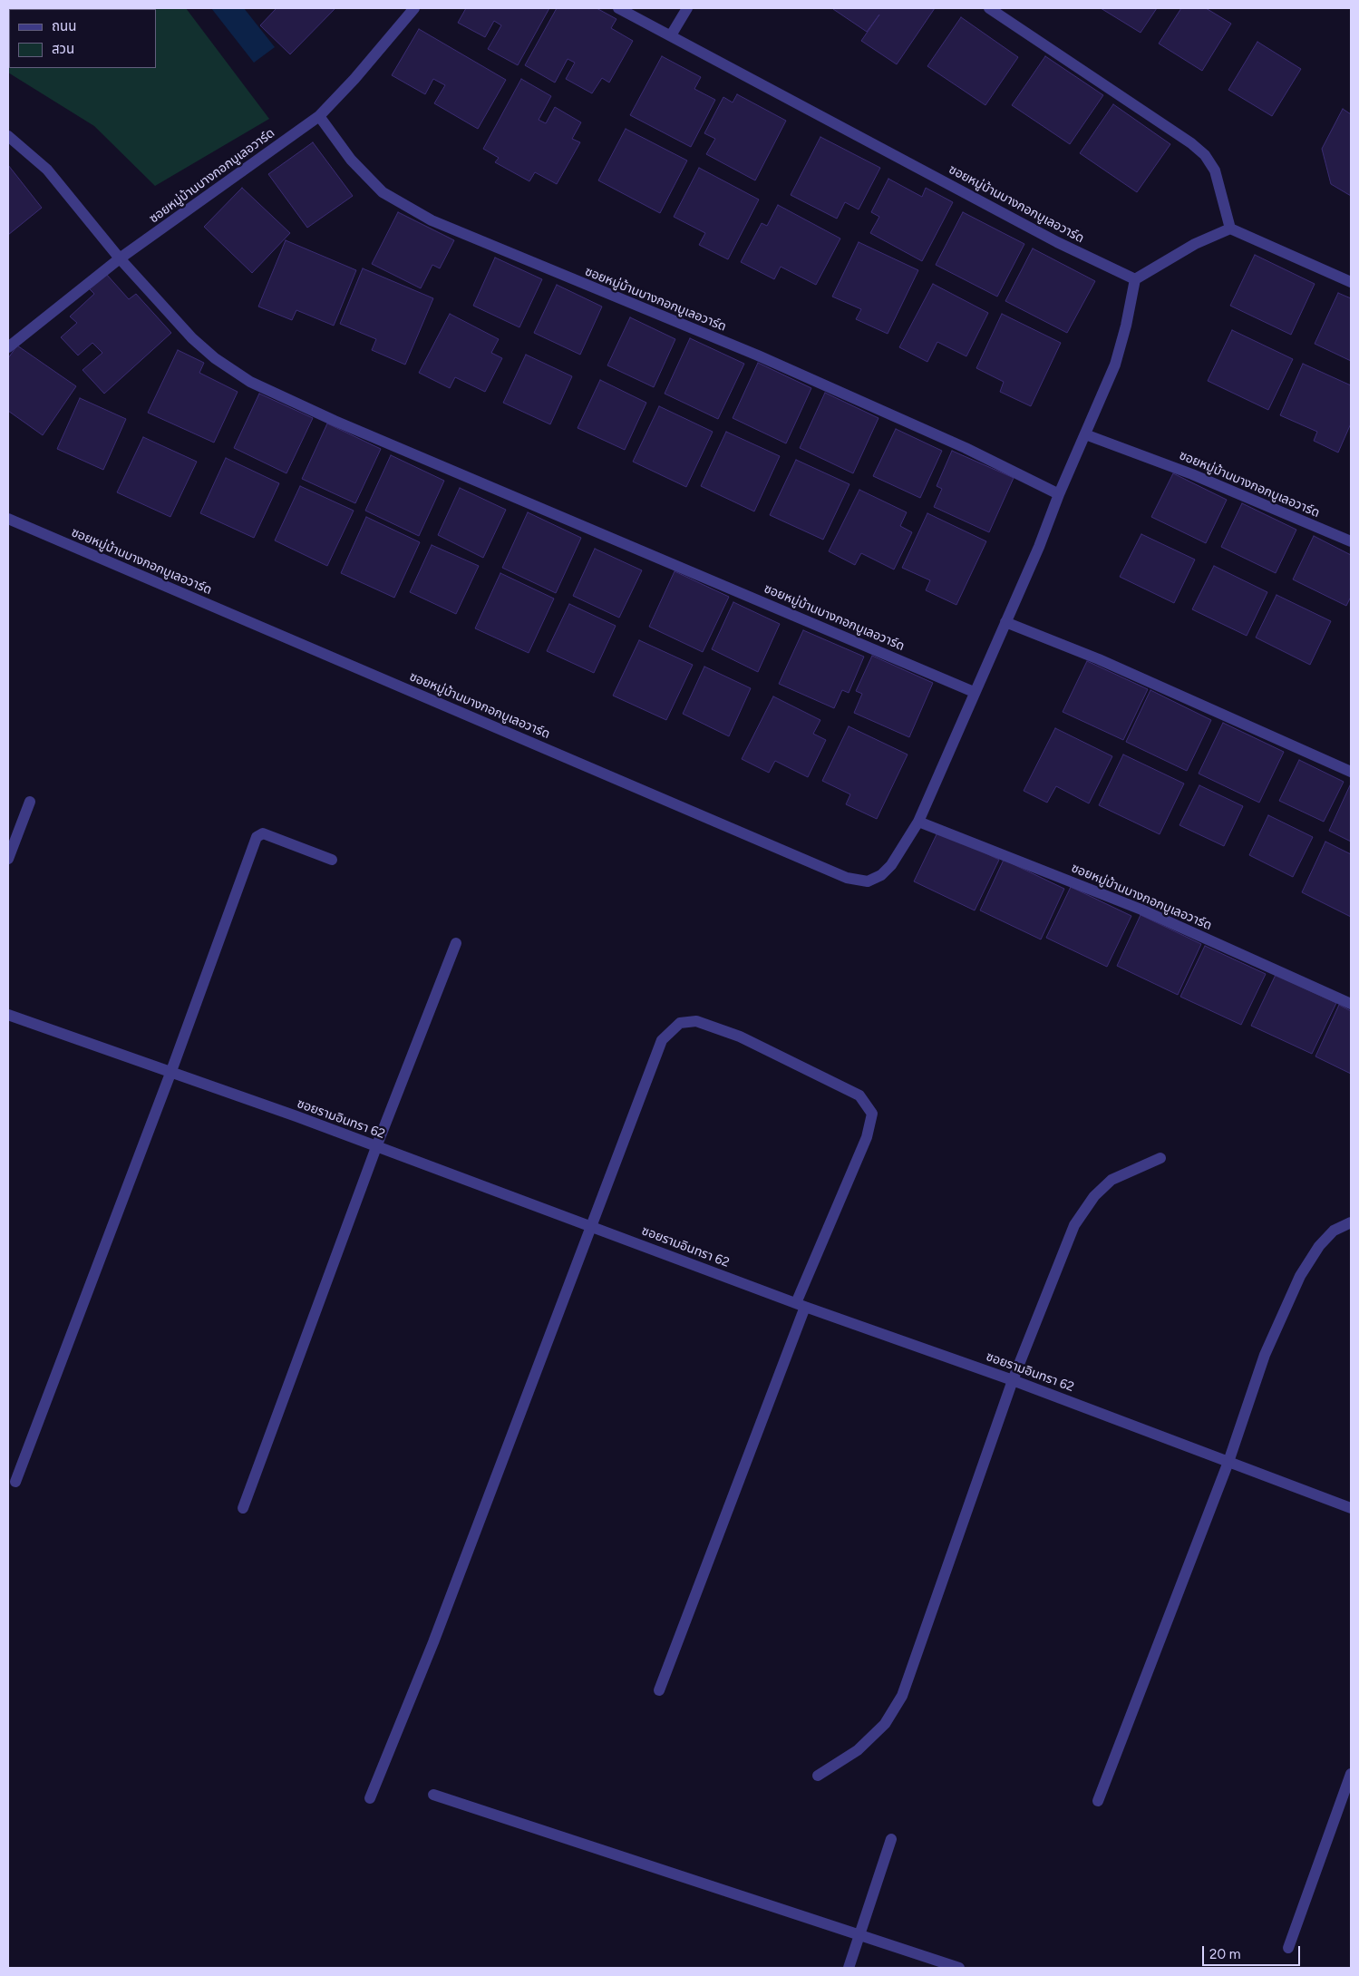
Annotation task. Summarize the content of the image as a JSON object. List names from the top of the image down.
{
  "streets": {
    "street": ["ซอยหมู่บ้านบางกอกบูเลอวาร์ด", "ซอยรามอินทรา 62"]
  },
  "legend": ["ถนน", "สวน"],
  "scale_bar": "20 m"
}
